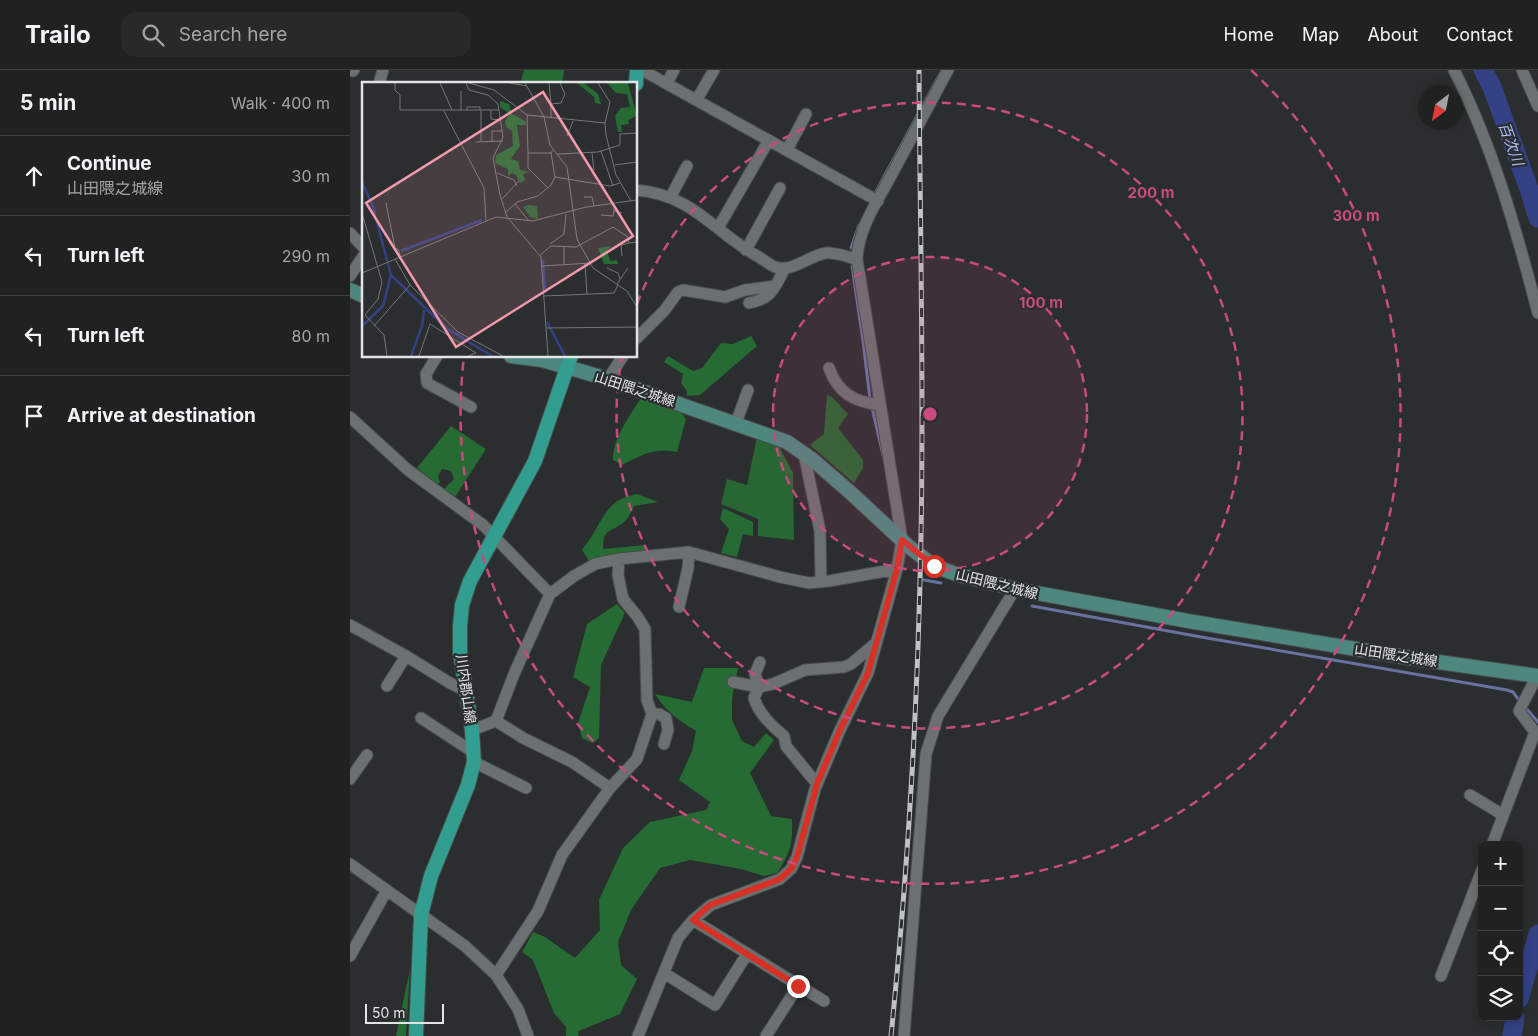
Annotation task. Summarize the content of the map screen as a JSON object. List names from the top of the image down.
{
  "streets": {
    "main road": ["山田隈之城線", "川内郡山線"]
  },
  "crossings": [
    ["山田隈之城線", "川内郡山線"]
  ],
  "water": ["百次川"],
  "scale_bar": "50 m",
  "north": "bottom left",
  "page": {
    "header": "Trailo",
    "search": "Search here",
    "nav": [
      "Home",
      "Map",
      "About",
      "Contact"
    ],
    "heading": ["5 min", "Walk · 400 m"],
    "list": [
      ["Continue", "山田隈之城線", "30 m"],
      ["Turn left", "290 m"],
      ["Turn left", "80 m"],
      "Arrive at destination"
    ],
    "map_buttons": ["+", "−"],
    "scale": "50 m"
  },
  "rings": ["200 m", "300 m", "100 m"]
}
